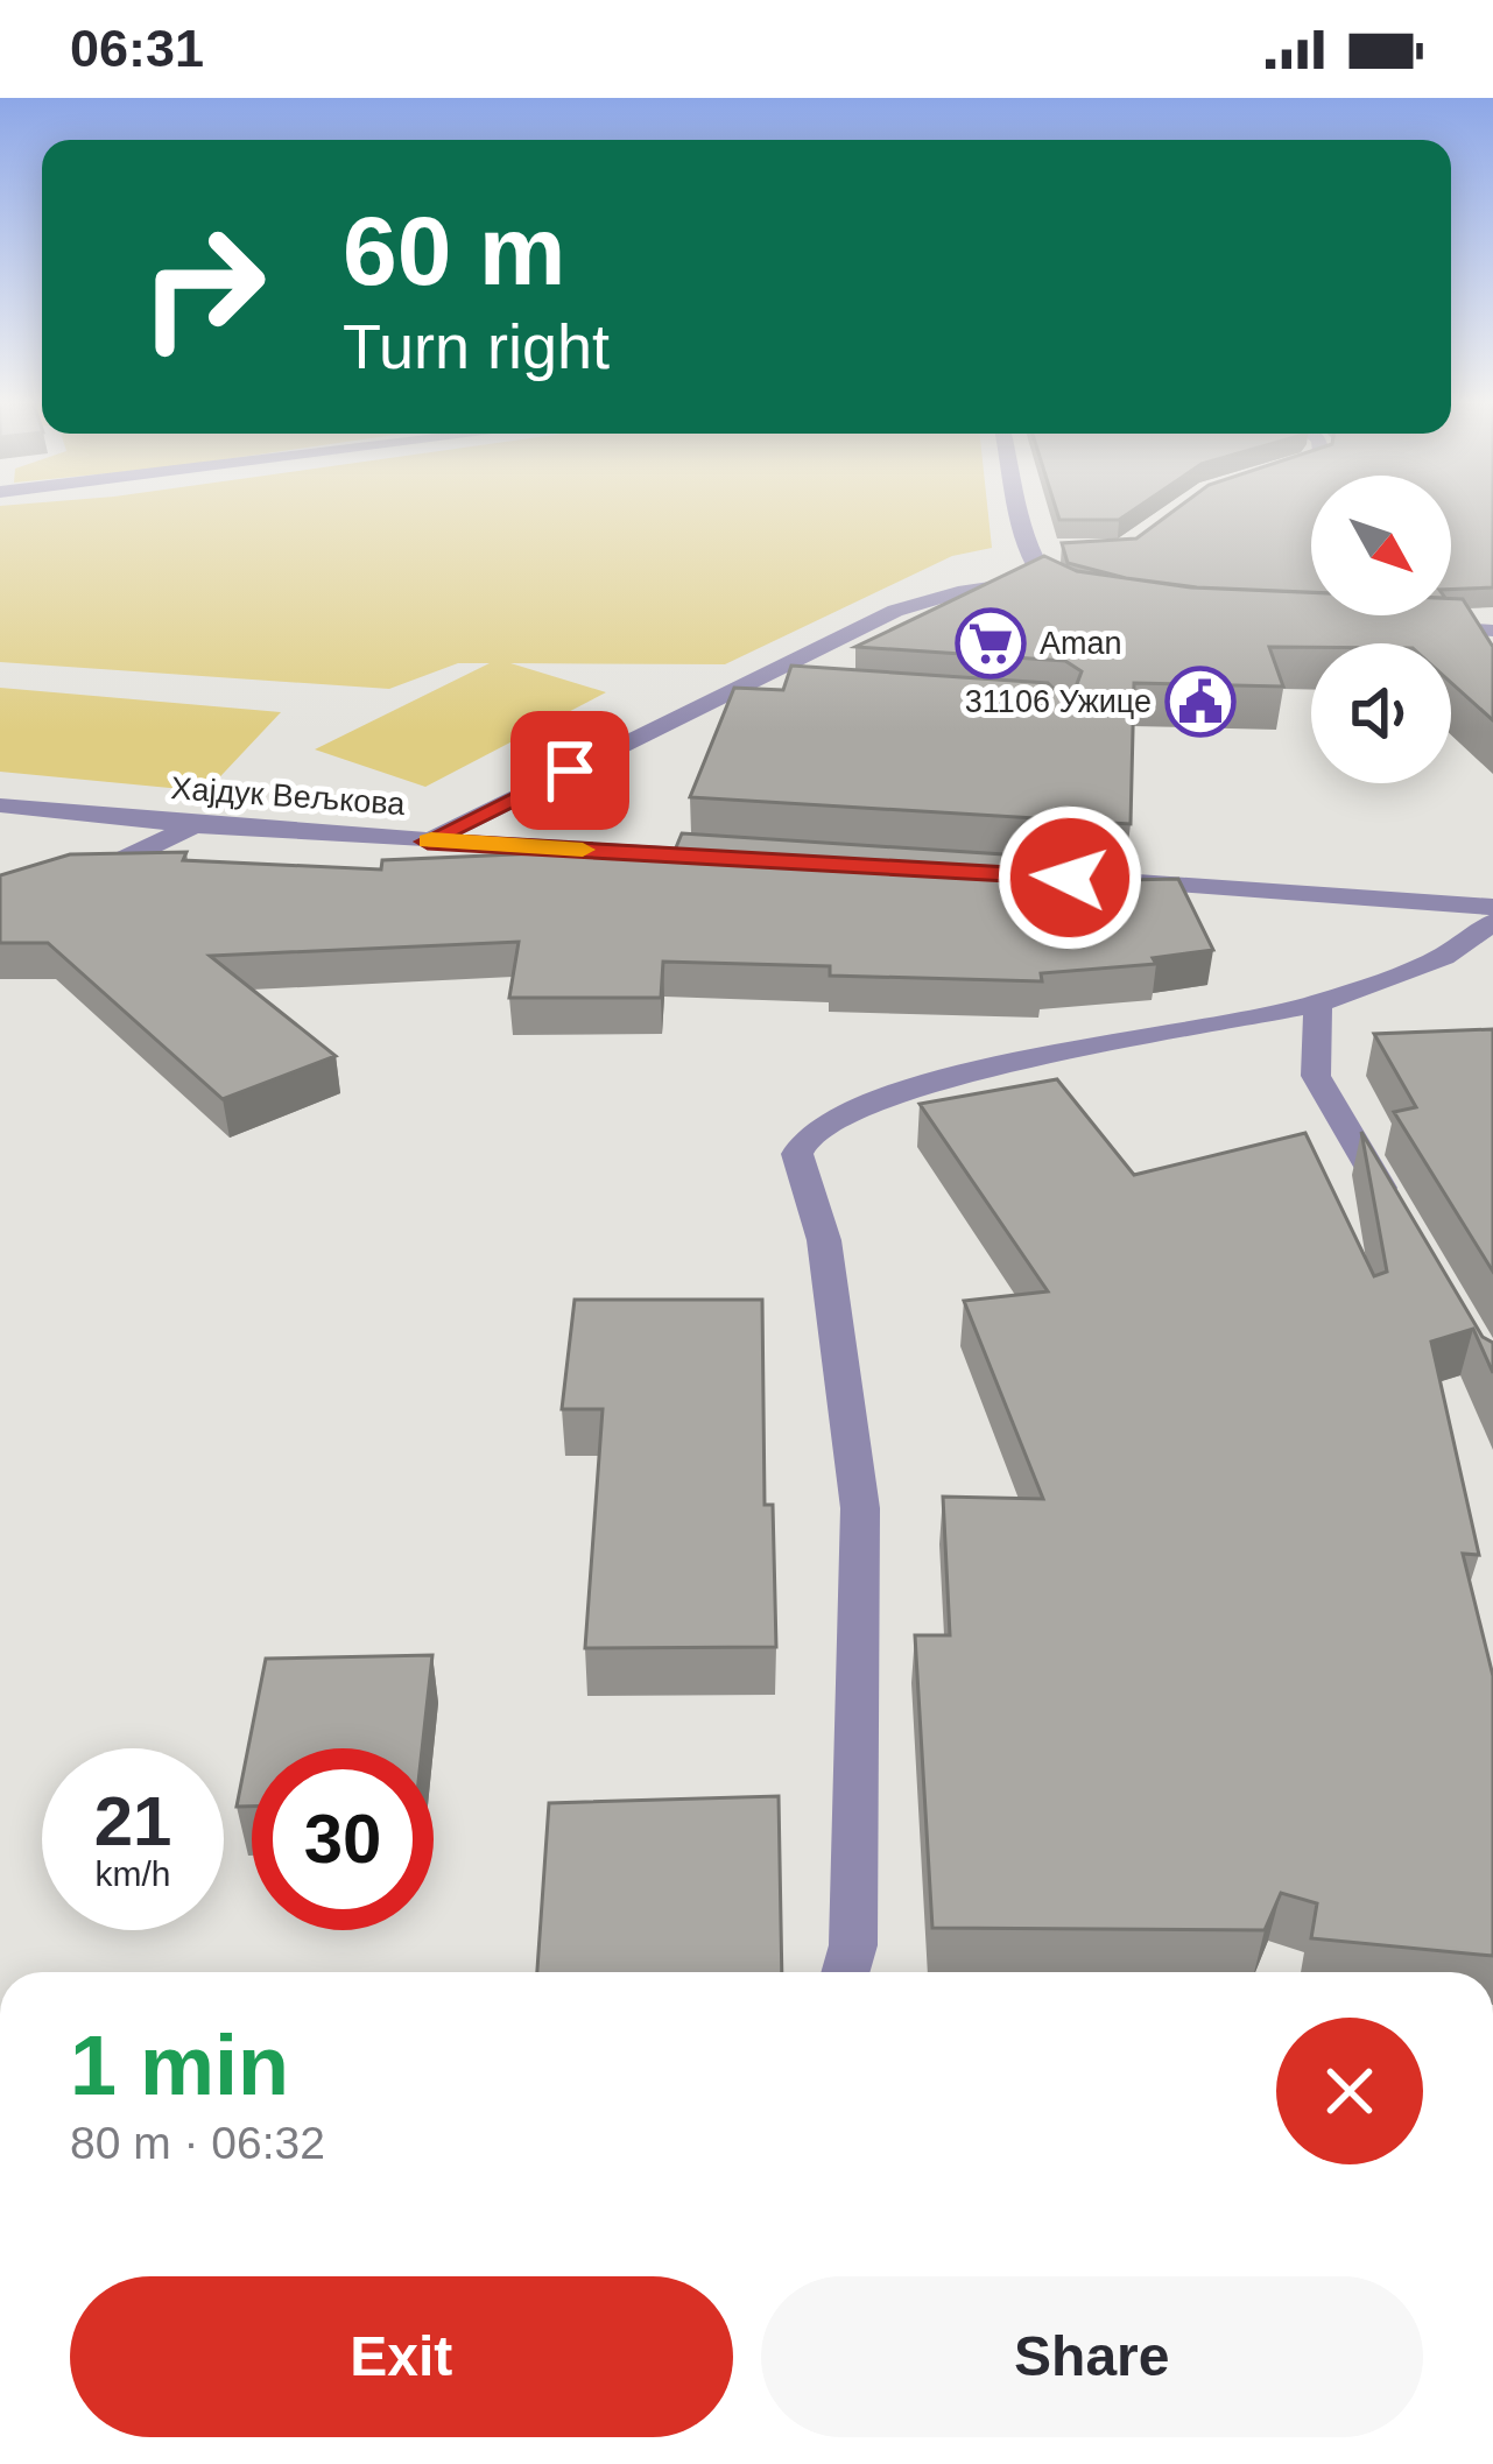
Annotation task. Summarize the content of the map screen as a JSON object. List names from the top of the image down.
{
  "streets": {
    "street": ["Хајдук Вељкова"]
  },
  "places": {
    "supermarket": ["Aman"],
    "public building": ["31106 Ужице"]
  },
  "north": "bottom right",
  "page": {
    "status": "06:31",
    "turn": ["60 m", "Turn right"],
    "speed": "21 km/h",
    "limit": "30",
    "heading": ["1 min", "80 m · 06:32"],
    "buttons": ["Exit", "Share"]
  }
}
